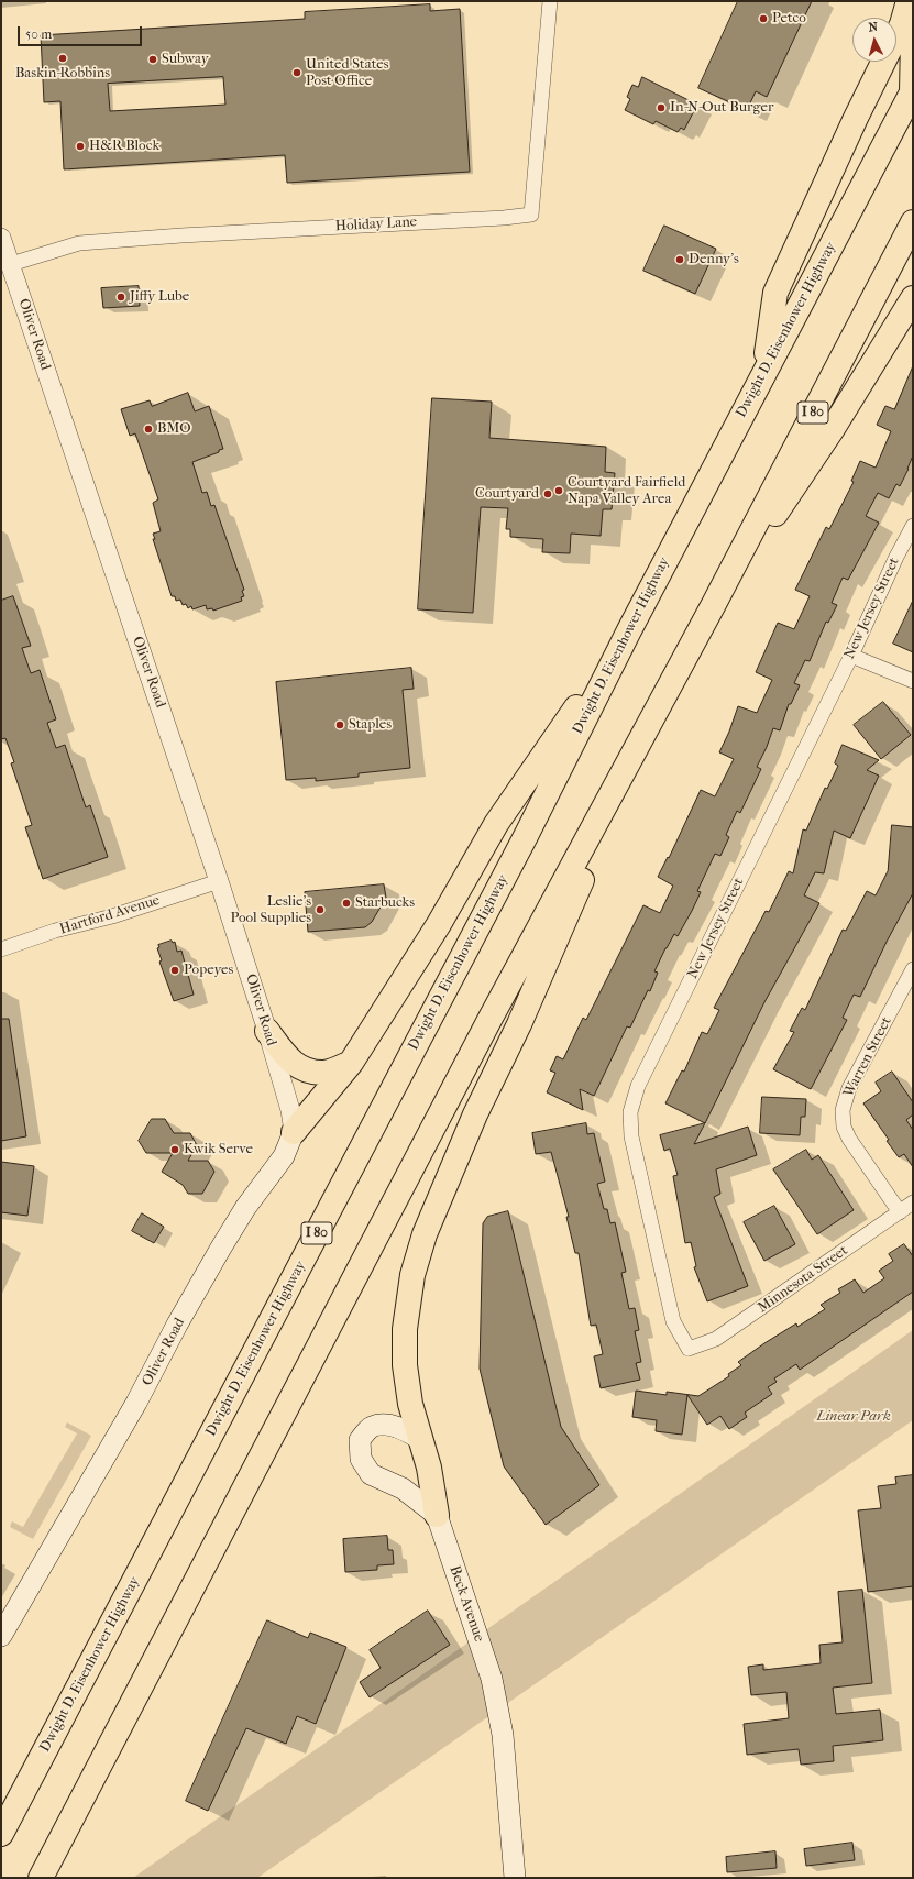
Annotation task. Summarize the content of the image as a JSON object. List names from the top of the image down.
{
  "streets": {
    "highway": ["Dwight D. Eisenhower Highway", "I 80"],
    "main road": ["Oliver Road", "Beck Avenue"],
    "street": [
      "Holiday Lane",
      "New Jersey Street",
      "Hartford Avenue",
      "Warren Street",
      "Minnesota Street"
    ]
  },
  "crossings": [
    ["Holiday Lane", "Oliver Road"],
    ["Oliver Road", "Hartford Avenue"],
    ["New Jersey Street", "Minnesota Street"],
    ["Warren Street", "Minnesota Street"]
  ],
  "parks": ["Linear Park"],
  "places": [
    "Petco",
    "Baskin-Robbins",
    "Subway",
    "United States Post Office",
    "In-N-Out Burger",
    "H&R Block",
    "Denny's",
    "Jiffy Lube",
    "BMO",
    "Courtyard Fairfield Napa Valley Area",
    "Courtyard",
    "Staples",
    "Starbucks",
    "Leslie's Pool Supplies",
    "Popeyes",
    "Kwik Serve"
  ],
  "scale_bar": "50 m",
  "north": "top"
}
